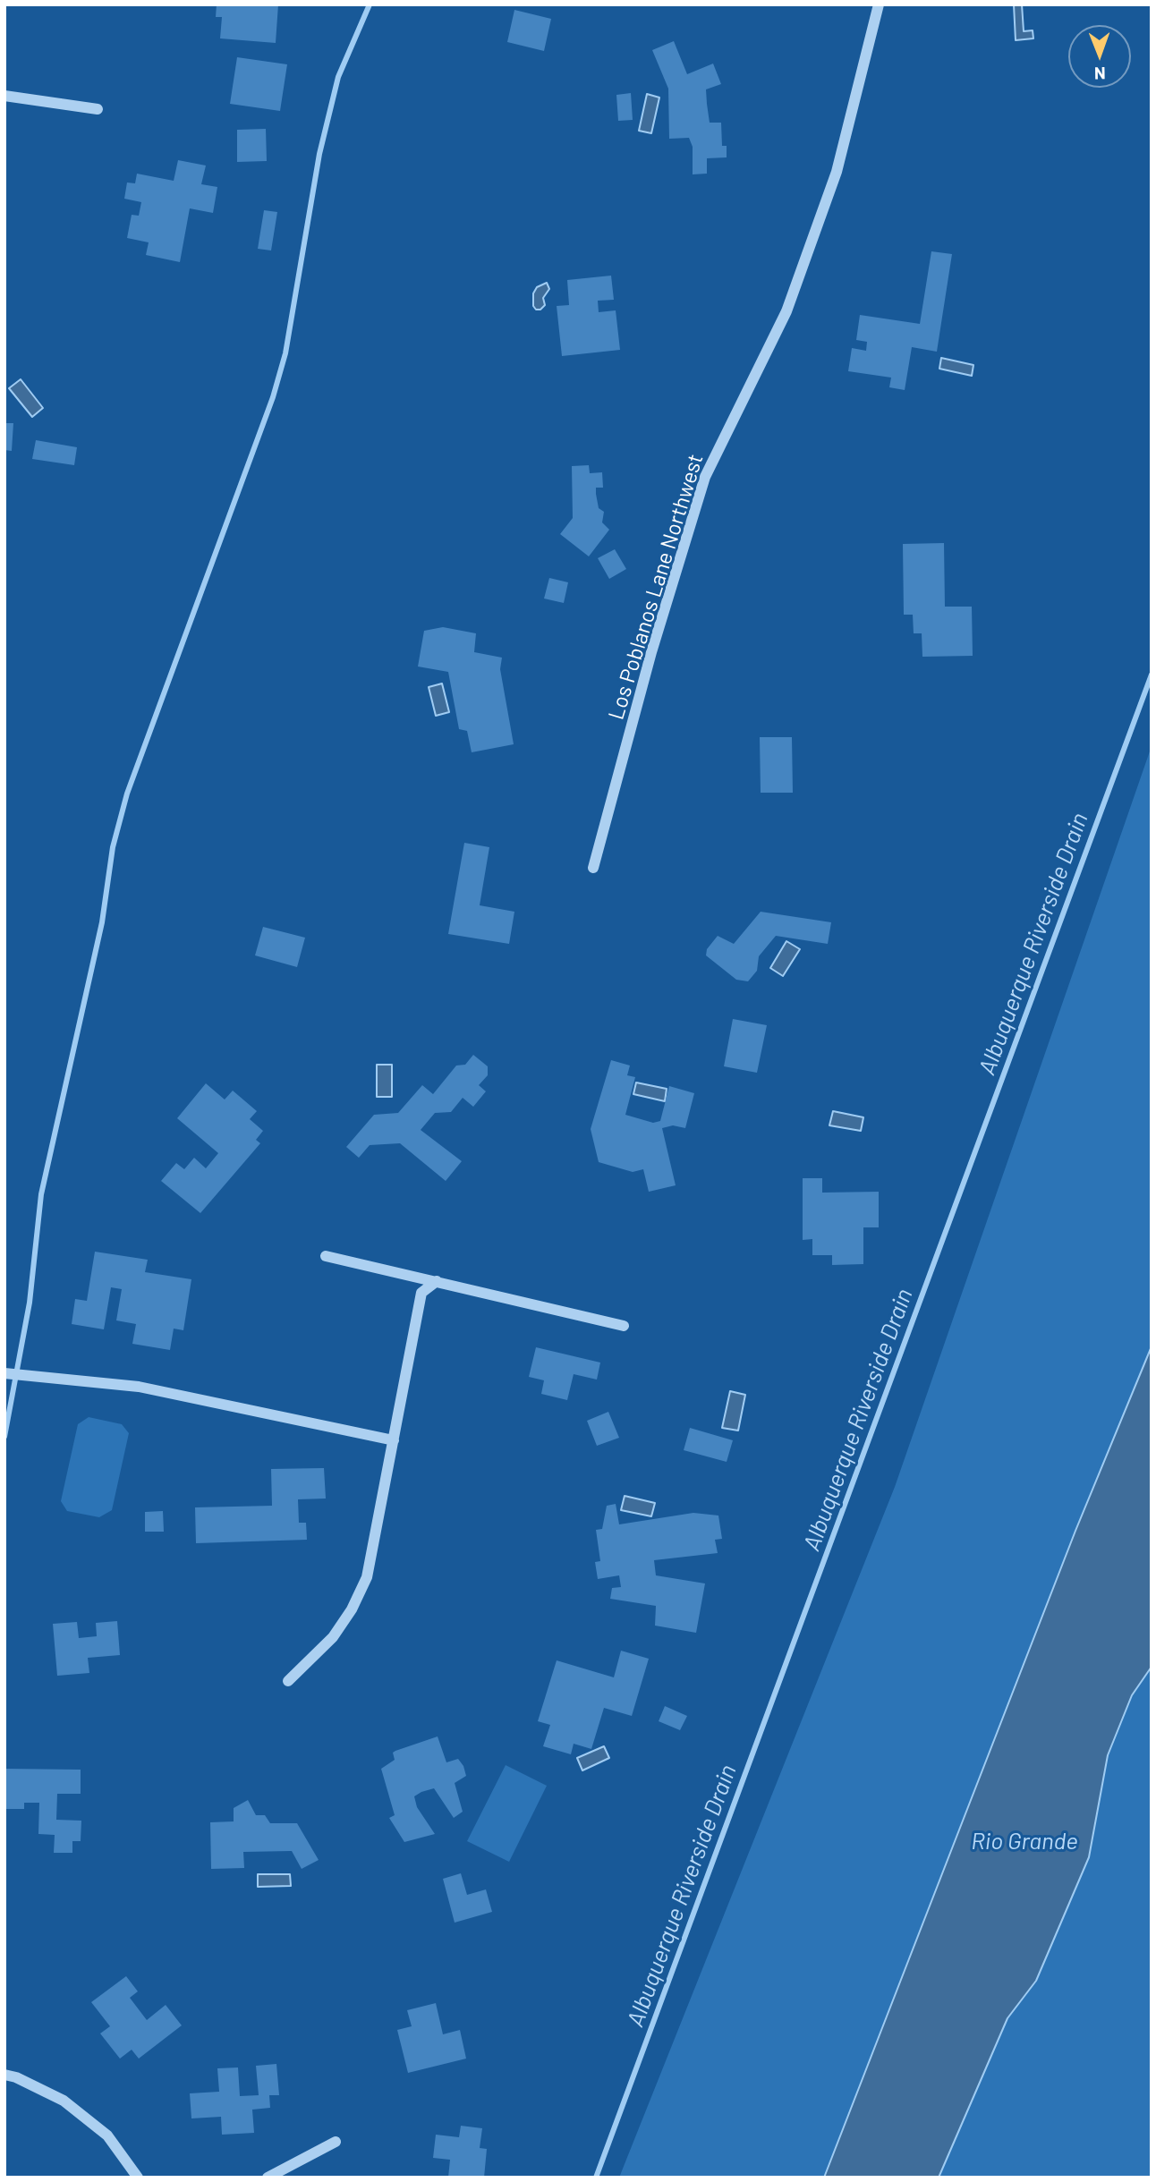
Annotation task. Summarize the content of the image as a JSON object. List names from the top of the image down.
{
  "streets": {
    "street": ["Los Poblanos Lane Northwest"]
  },
  "water": ["Albuquerque Riverside Drain", "Rio Grande"],
  "north": "bottom"
}
